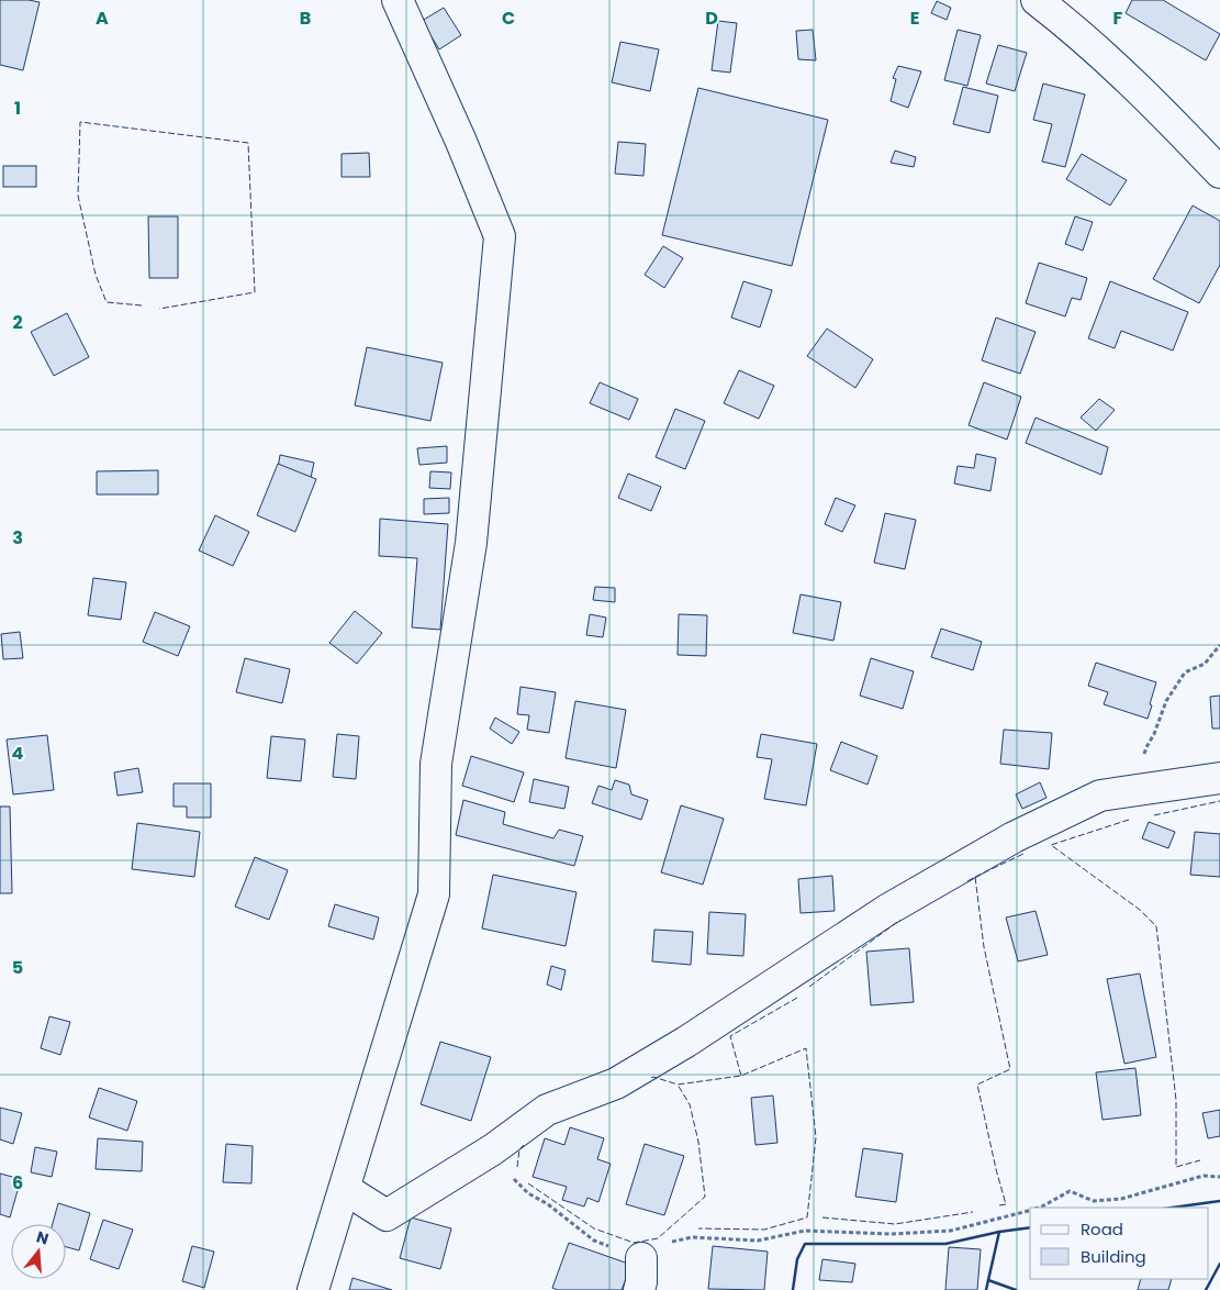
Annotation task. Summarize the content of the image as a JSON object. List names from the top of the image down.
{
  "legend": ["Road", "Building"],
  "north": "top",
  "grid": {
    "columns": [
      "A",
      "B",
      "C",
      "D",
      "E",
      "F"
    ],
    "rows": [
      "1",
      "2",
      "3",
      "4",
      "5",
      "6"
    ]
  }
}
